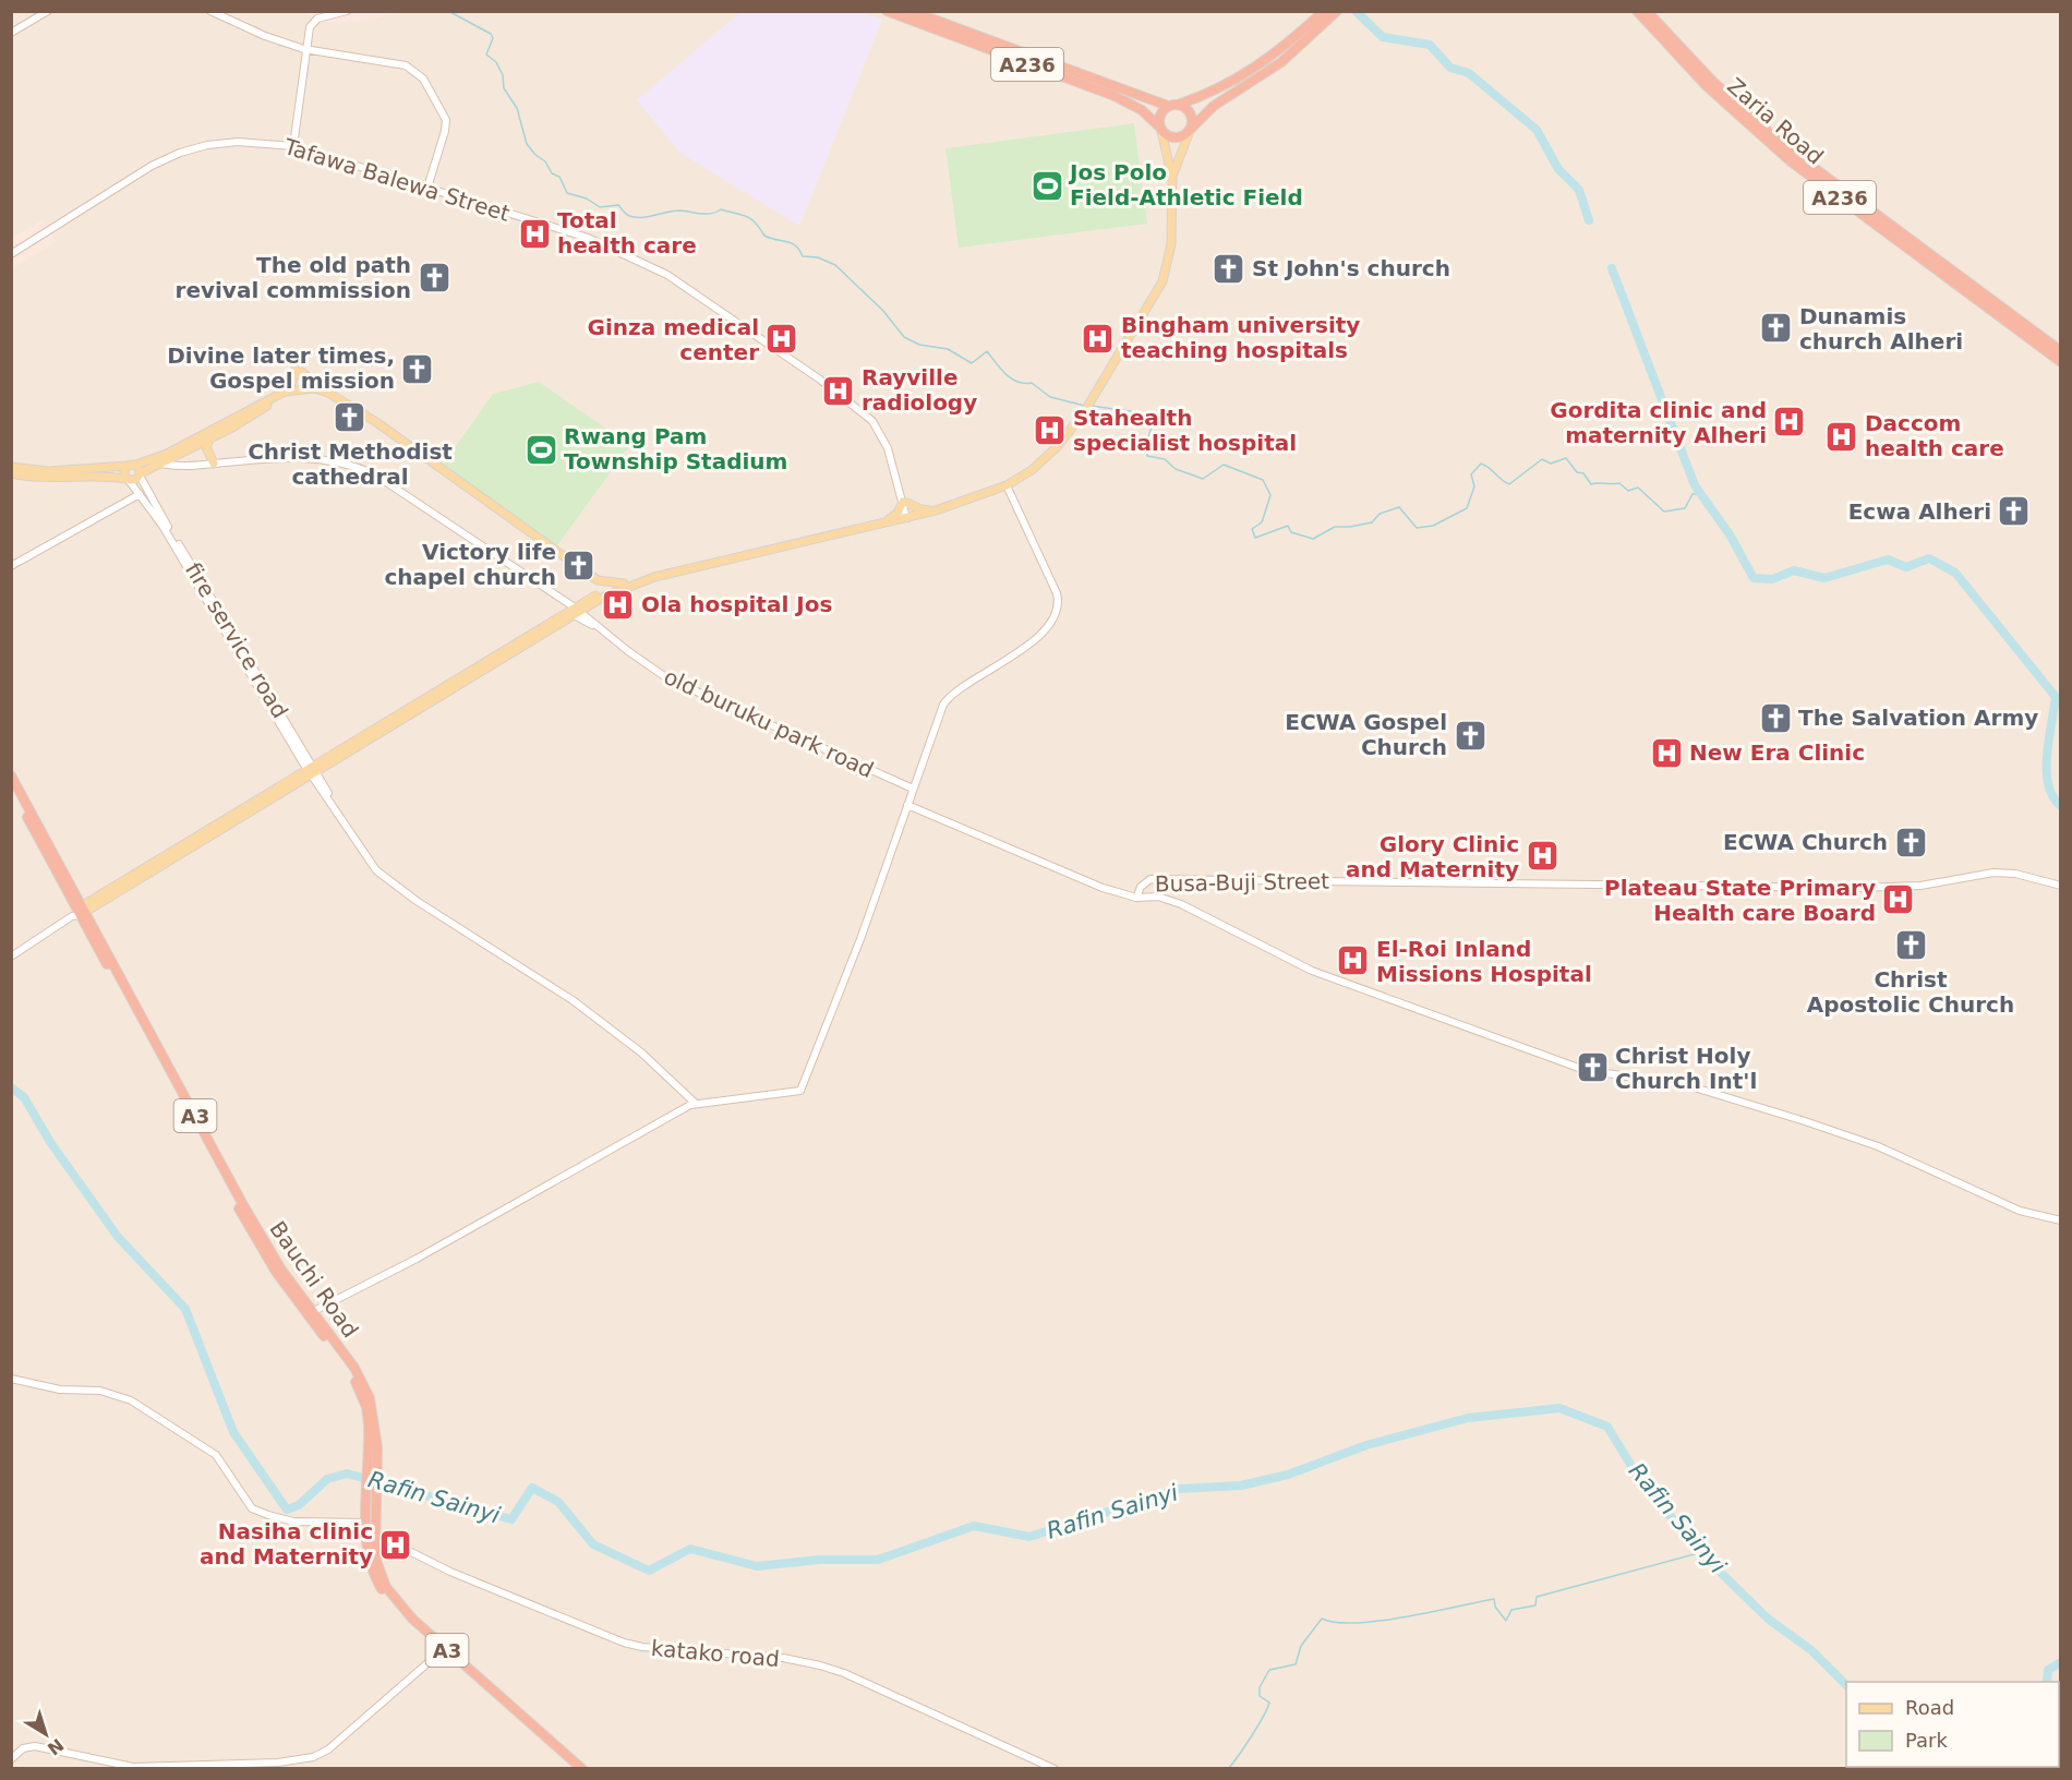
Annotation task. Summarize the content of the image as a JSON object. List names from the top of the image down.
{
  "streets": {
    "highway": [
      "A236",
      "Zaria Road",
      "A3",
      "Bauchi Road"
    ],
    "street": [
      "Tafawa Balewa Street",
      "fire service road",
      "old buruku park road",
      "Busa-Buji Street",
      "katako road"
    ]
  },
  "crossings": [
    ["A236", "Zaria Road"],
    ["Bauchi Road", "katako road"]
  ],
  "water": ["Rafin Sainyi"],
  "places": {
    "sports": ["Jos Polo Field-Athletic Field", "Rwang Pam Township Stadium"],
    "hospital": [
      "Total health care",
      "Bingham university teaching hospitals",
      "Ginza medical center",
      "Rayville radiology",
      "Gordita clinic and maternity Alheri",
      "Stahealth specialist hospital",
      "Daccom health care",
      "Ola hospital Jos",
      "New Era Clinic",
      "Glory Clinic and Maternity",
      "Plateau State Primary Health care Board",
      "El-Roi Inland Missions Hospital",
      "Nasiha clinic and Maternity"
    ],
    "church": [
      "St John's church",
      "The old path revival commission",
      "Dunamis church Alheri",
      "Divine later times, Gospel mission",
      "Christ Methodist cathedral",
      "Ecwa Alheri",
      "Victory life chapel church",
      "The Salvation Army",
      "ECWA Gospel Church",
      "ECWA Church",
      "Christ Apostolic Church",
      "Christ Holy Church Int'l"
    ]
  },
  "legend": ["Road", "Park"],
  "north": "bottom right"
}
